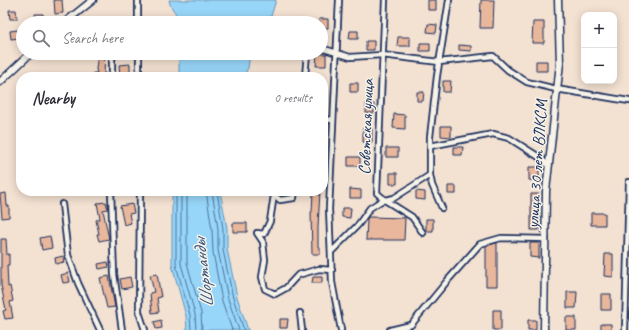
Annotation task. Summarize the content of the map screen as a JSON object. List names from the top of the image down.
{
  "streets": {
    "street": ["Советская улица", "улица 30 лет ВЛКСМ"]
  },
  "water": ["Шортанды"],
  "page": {
    "map_buttons": ["+", "−"],
    "search": "Search here",
    "heading": ["Nearby", "0 results"]
  }
}
